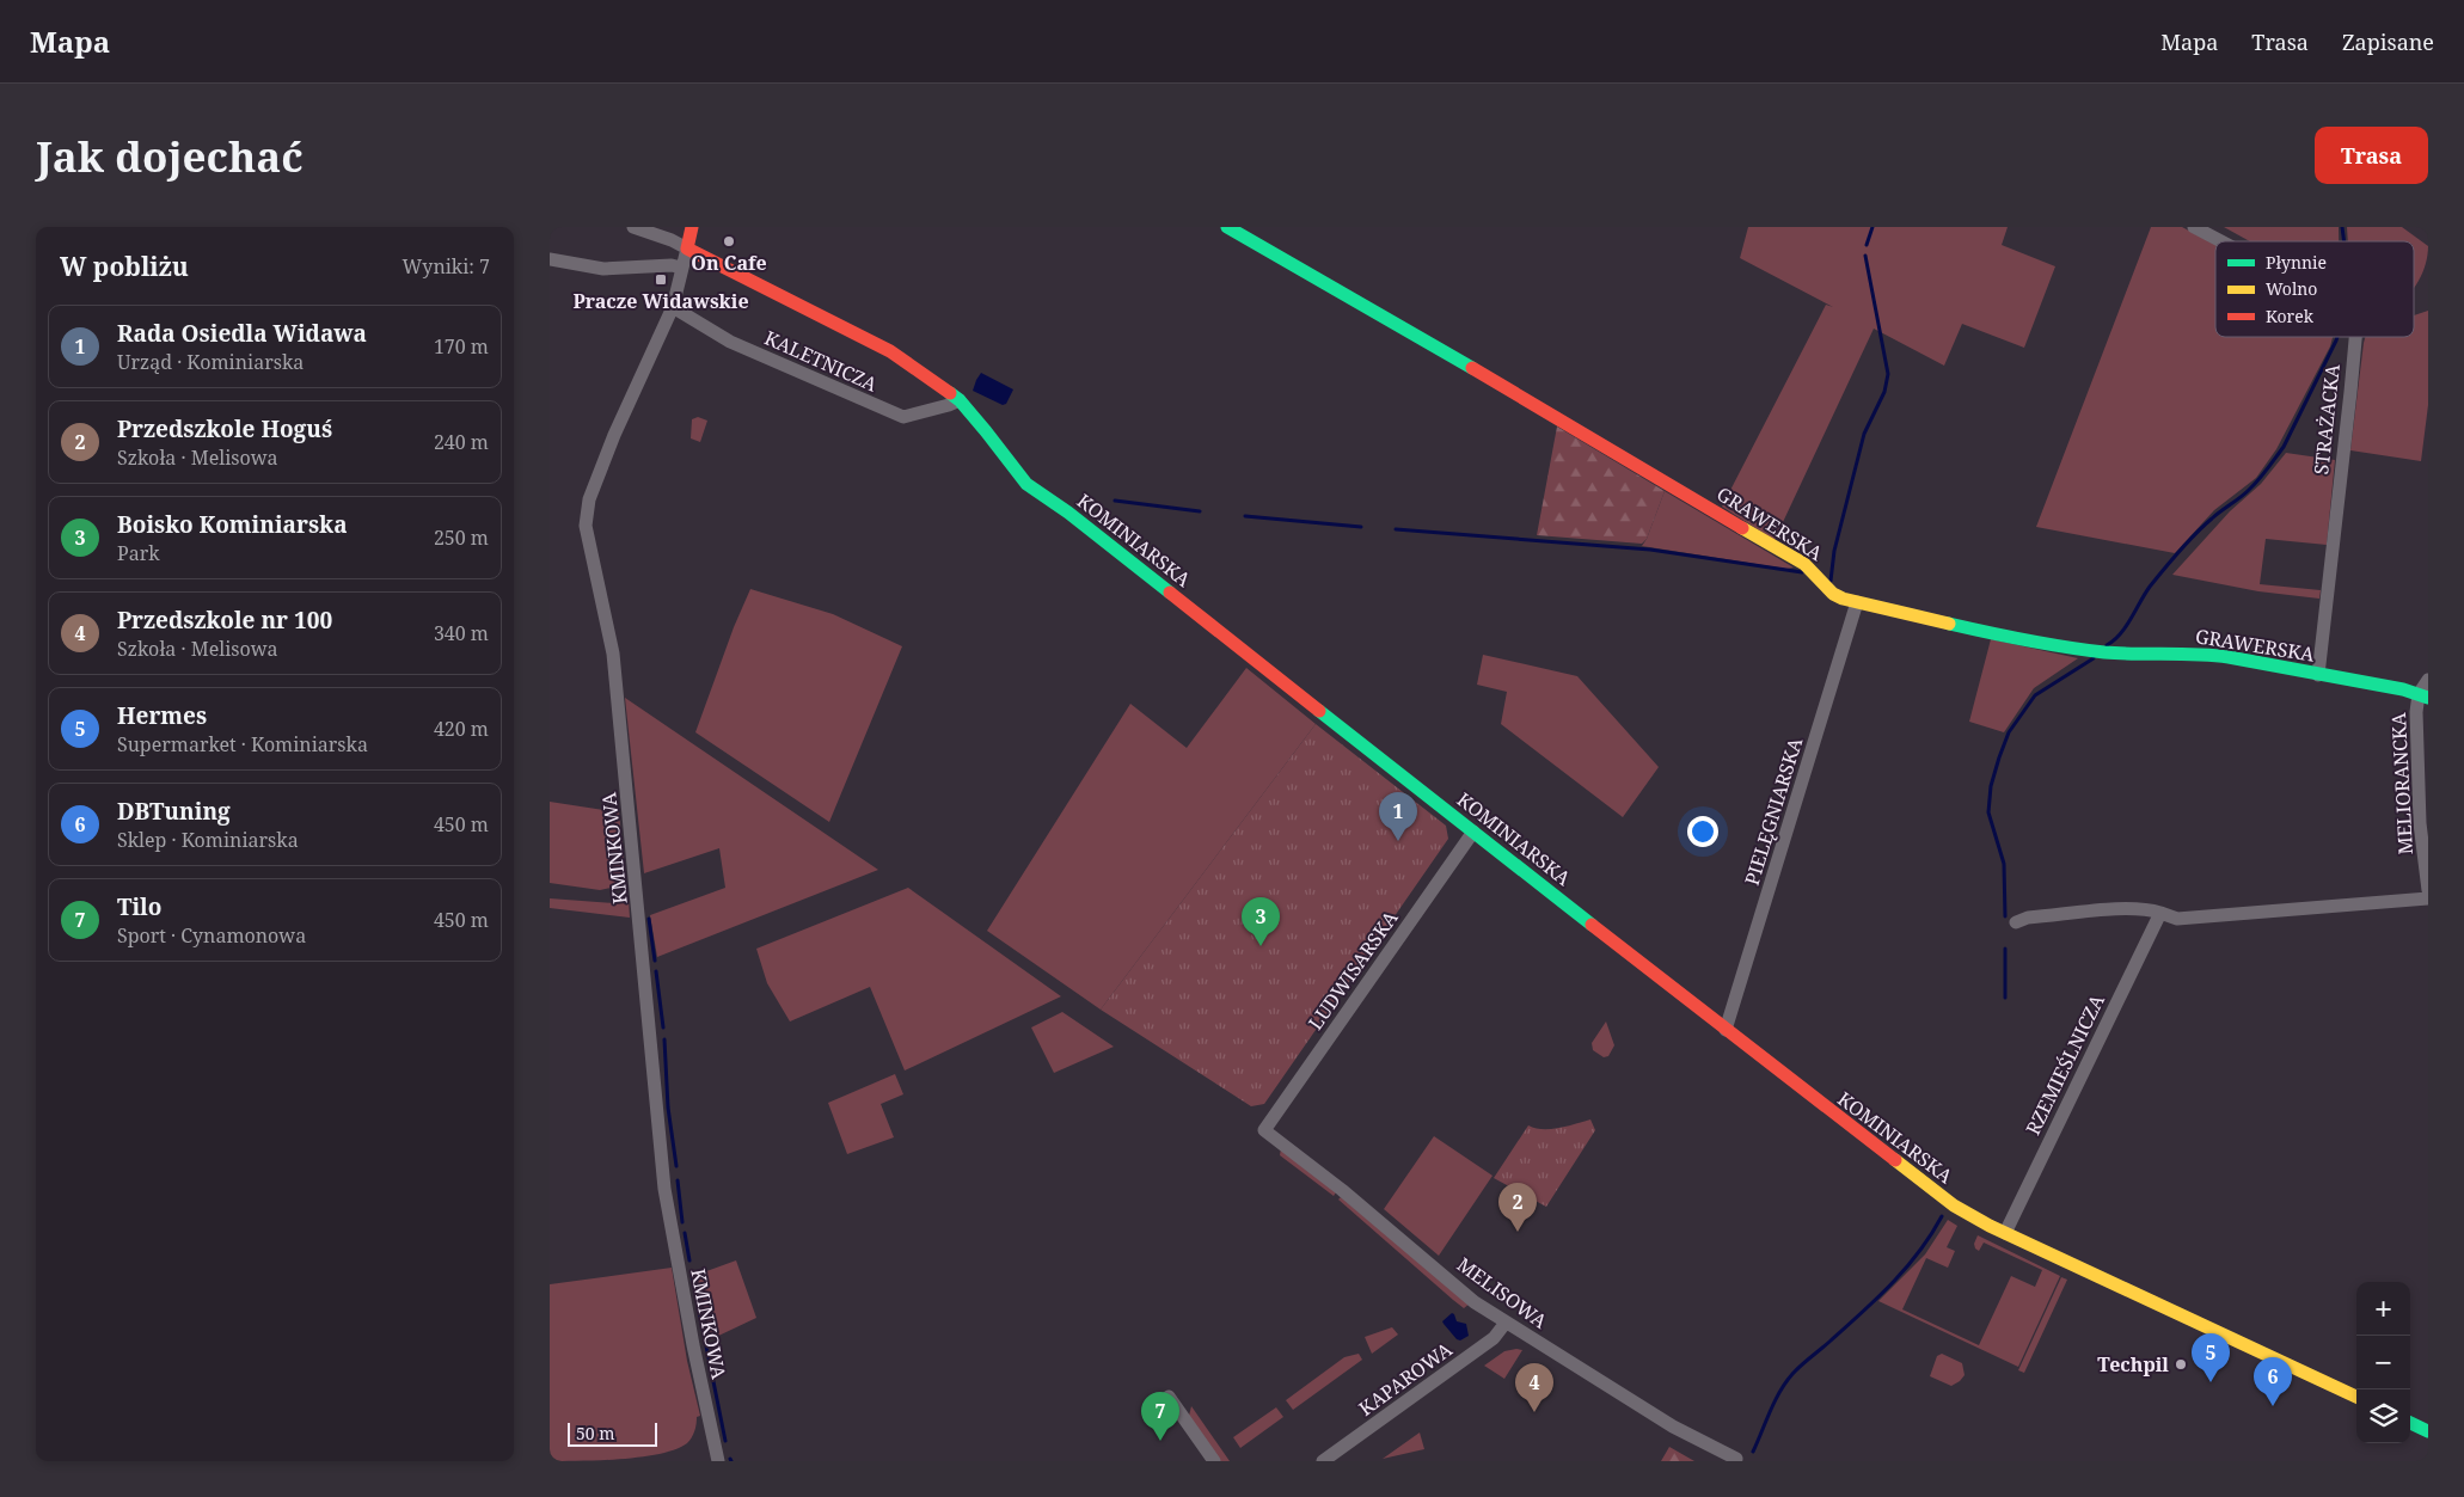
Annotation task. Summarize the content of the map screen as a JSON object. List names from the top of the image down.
{
  "streets": {
    "street": [
      "KALETNICZA",
      "STRAŻACKA",
      "GRAWERSKA",
      "KOMINIARSKA",
      "MELIORANCKA",
      "PIELĘGNIARSKA",
      "KMINKOWA",
      "LUDWISARSKA",
      "RZEMIEŚLNICZA",
      "MELISOWA",
      "KAPAROWA"
    ]
  },
  "crossings": [
    ["KALETNICZA", "KOMINIARSKA"],
    ["KALETNICZA", "KMINKOWA"],
    ["STRAŻACKA", "GRAWERSKA"],
    ["GRAWERSKA", "MELIORANCKA"],
    ["GRAWERSKA", "PIELĘGNIARSKA"],
    ["KOMINIARSKA", "PIELĘGNIARSKA"],
    ["KOMINIARSKA", "KMINKOWA"],
    ["KOMINIARSKA", "LUDWISARSKA"],
    ["KOMINIARSKA", "RZEMIEŚLNICZA"],
    ["LUDWISARSKA", "MELISOWA"],
    ["MELISOWA", "KAPAROWA"]
  ],
  "places": {
    "other": ["On Cafe", "Techpil"],
    "transit": ["Pracze Widawskie"]
  },
  "legend": ["Płynnie", "Wolno", "Korek"],
  "scale_bar": "50 m",
  "page": {
    "header": "Mapa",
    "nav": ["Mapa", "Trasa", "Zapisane"],
    "buttons": "Trasa",
    "title": "Jak dojechać",
    "heading": ["W pobliżu", "Wyniki: 7"],
    "list": [
      {
        "mark": "1",
        "name": "Rada Osiedla Widawa",
        "note": "Urząd · Kominiarska",
        "value": "170 m"
      },
      {
        "mark": "2",
        "name": "Przedszkole Hoguś",
        "note": "Szkoła · Melisowa",
        "value": "240 m"
      },
      {
        "mark": "3",
        "name": "Boisko Kominiarska",
        "note": "Park",
        "value": "250 m"
      },
      {
        "mark": "4",
        "name": "Przedszkole nr 100",
        "note": "Szkoła · Melisowa",
        "value": "340 m"
      },
      {
        "mark": "5",
        "name": "Hermes",
        "note": "Supermarket · Kominiarska",
        "value": "420 m"
      },
      {
        "mark": "6",
        "name": "DBTuning",
        "note": "Sklep · Kominiarska",
        "value": "450 m"
      },
      {
        "mark": "7",
        "name": "Tilo",
        "note": "Sport · Cynamonowa",
        "value": "450 m"
      }
    ],
    "pins": [
      "1",
      "3",
      "2",
      "5",
      "6",
      "4",
      "7"
    ],
    "map_buttons": ["+", "−"],
    "scale": "50 m"
  }
}
